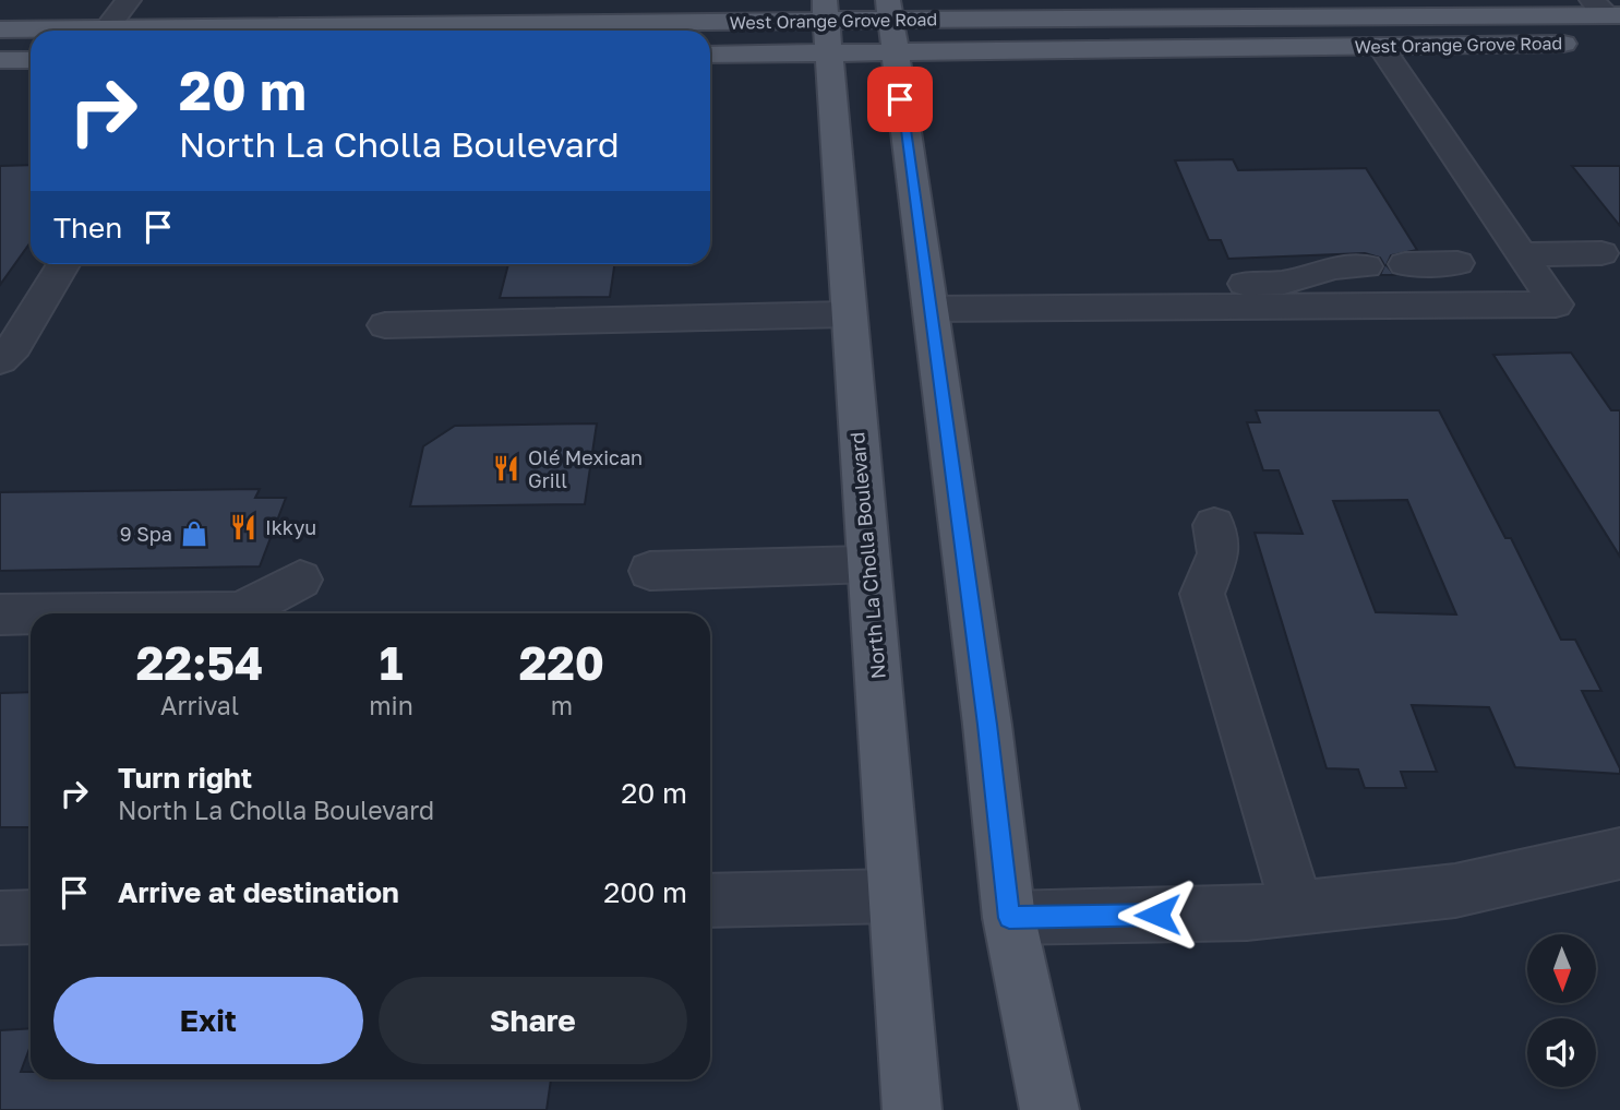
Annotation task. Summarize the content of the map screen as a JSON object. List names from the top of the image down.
{
  "streets": {
    "main road": ["West Orange Grove Road", "North La Cholla Boulevard"]
  },
  "crossings": [
    ["West Orange Grove Road", "North La Cholla Boulevard"]
  ],
  "places": {
    "restaurant": ["Olé Mexican Grill", "Ikkyu"],
    "shop": ["9 Spa"]
  },
  "north": "bottom",
  "page": {
    "turn": ["20 m", "North La Cholla Boulevard"],
    "then": "Then",
    "eta": [
      "22:54",
      "Arrival",
      "1",
      "min",
      "220",
      "m"
    ],
    "list": [
      {
        "name": "Turn right",
        "note": "North La Cholla Boulevard",
        "value": "20 m"
      },
      {
        "name": "Arrive at destination",
        "value": "200 m"
      }
    ],
    "buttons": ["Exit", "Share"]
  }
}
